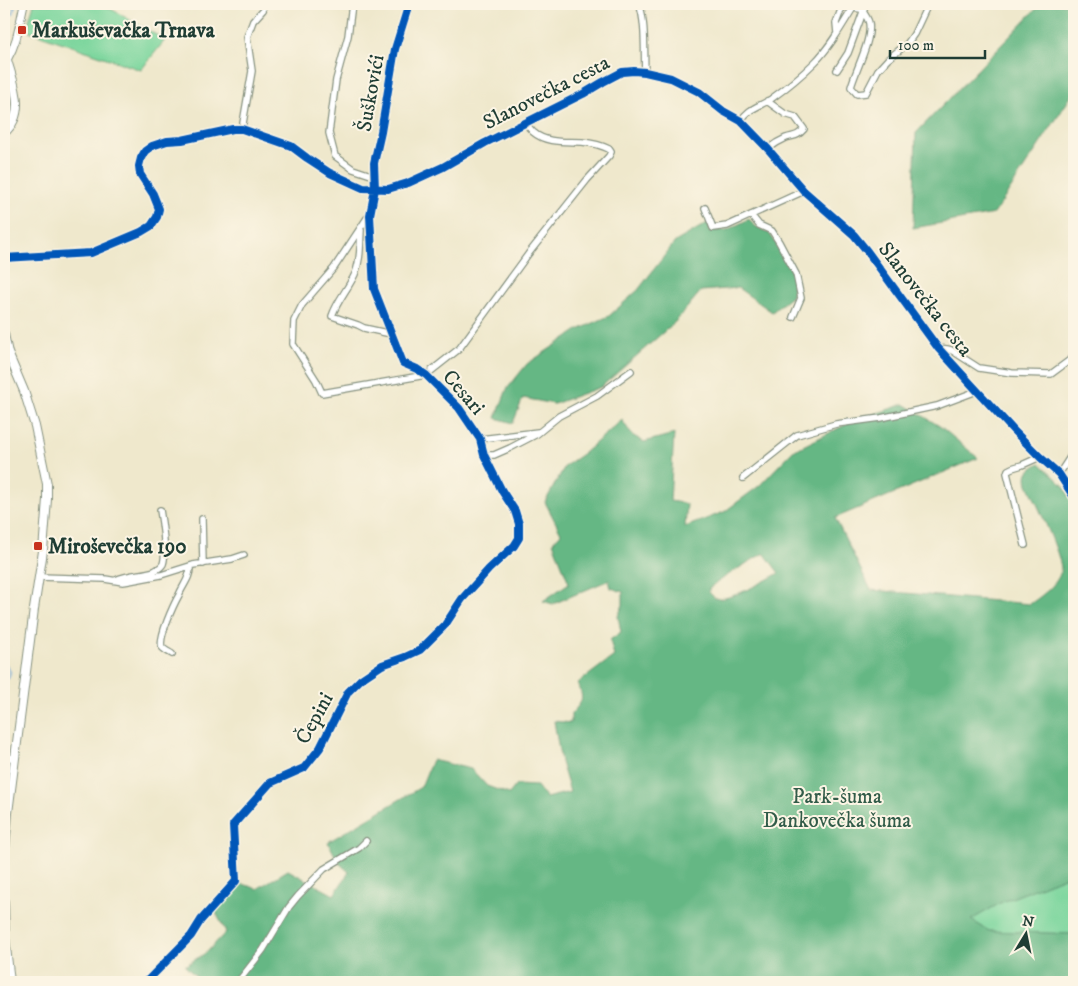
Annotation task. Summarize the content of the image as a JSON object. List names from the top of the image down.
{
  "streets": {
    "street": [
      "Slanovečka cesta",
      "Šuškovići",
      "Cesari",
      "Čepini"
    ]
  },
  "crossings": [
    ["Slanovečka cesta", "Šuškovići"],
    ["Slanovečka cesta", "Cesari"],
    ["Šuškovići", "Cesari"],
    ["Cesari", "Čepini"]
  ],
  "parks": ["Park-šuma Dankovečka šuma"],
  "places": {
    "transit": ["Markuševačka Trnava", "Miroševečka 190"]
  },
  "scale_bar": "100 m",
  "north": "top"
}
